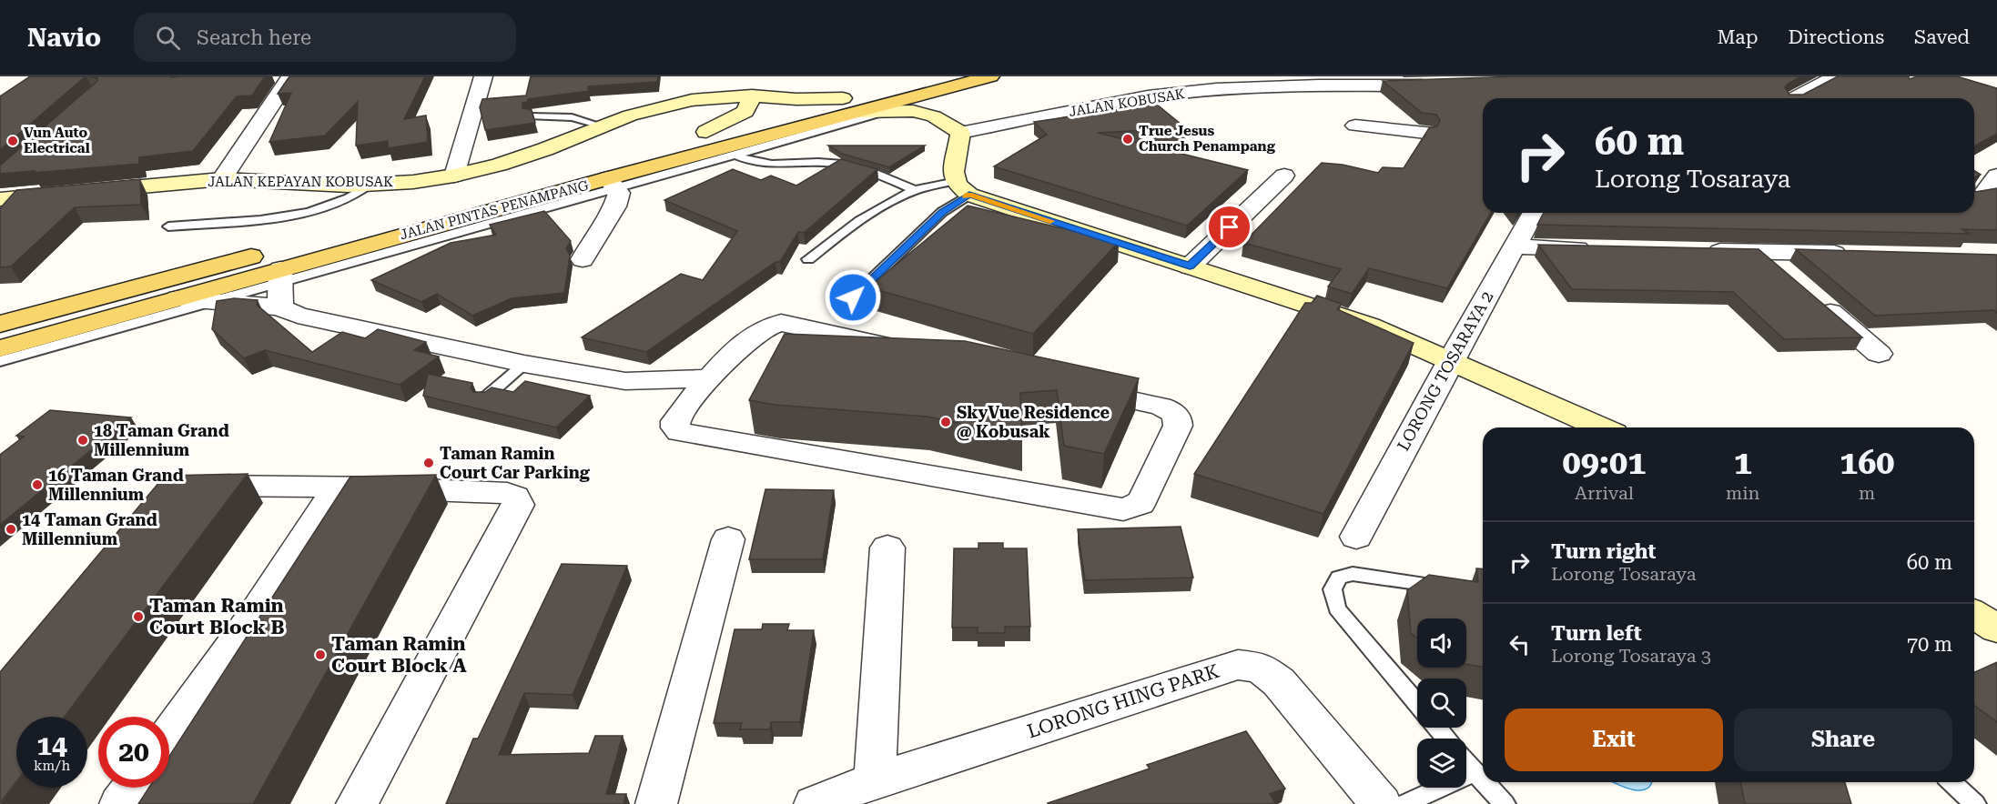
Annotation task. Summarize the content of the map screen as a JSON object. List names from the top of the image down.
{
  "streets": {
    "main road": ["JALAN PINTAS PENAMPANG"],
    "street": [
      "JALAN KOBUSAK",
      "JALAN KEPAYAN KOBUSAK",
      "LORONG TOSARAYA 2",
      "LORONG HING PARK"
    ]
  },
  "crossings": [
    ["JALAN KEPAYAN KOBUSAK", "JALAN PINTAS PENAMPANG"]
  ],
  "places": [
    "True Jesus Church Penampang",
    "Vun Auto Electrical",
    "SkyVue Residence @ Kobusak",
    "18 Taman Grand Millennium",
    "Taman Ramin Court Car Parking",
    "16 Taman Grand Millennium",
    "14 Taman Grand Millennium",
    "Taman Ramin Court Block B",
    "Taman Ramin Court Block A"
  ],
  "page": {
    "header": "Navio",
    "search": "Search here",
    "nav": ["Map", "Directions", "Saved"],
    "turn": ["60 m", "Lorong Tosaraya"],
    "eta": [
      "09:01",
      "Arrival",
      "1",
      "min",
      "160",
      "m"
    ],
    "list": [
      {
        "name": "Turn right",
        "note": "Lorong Tosaraya",
        "value": "60 m"
      },
      {
        "name": "Turn left",
        "note": "Lorong Tosaraya 3",
        "value": "70 m"
      }
    ],
    "buttons": ["Exit", "Share"],
    "speed": "14 km/h",
    "limit": "20"
  }
}
